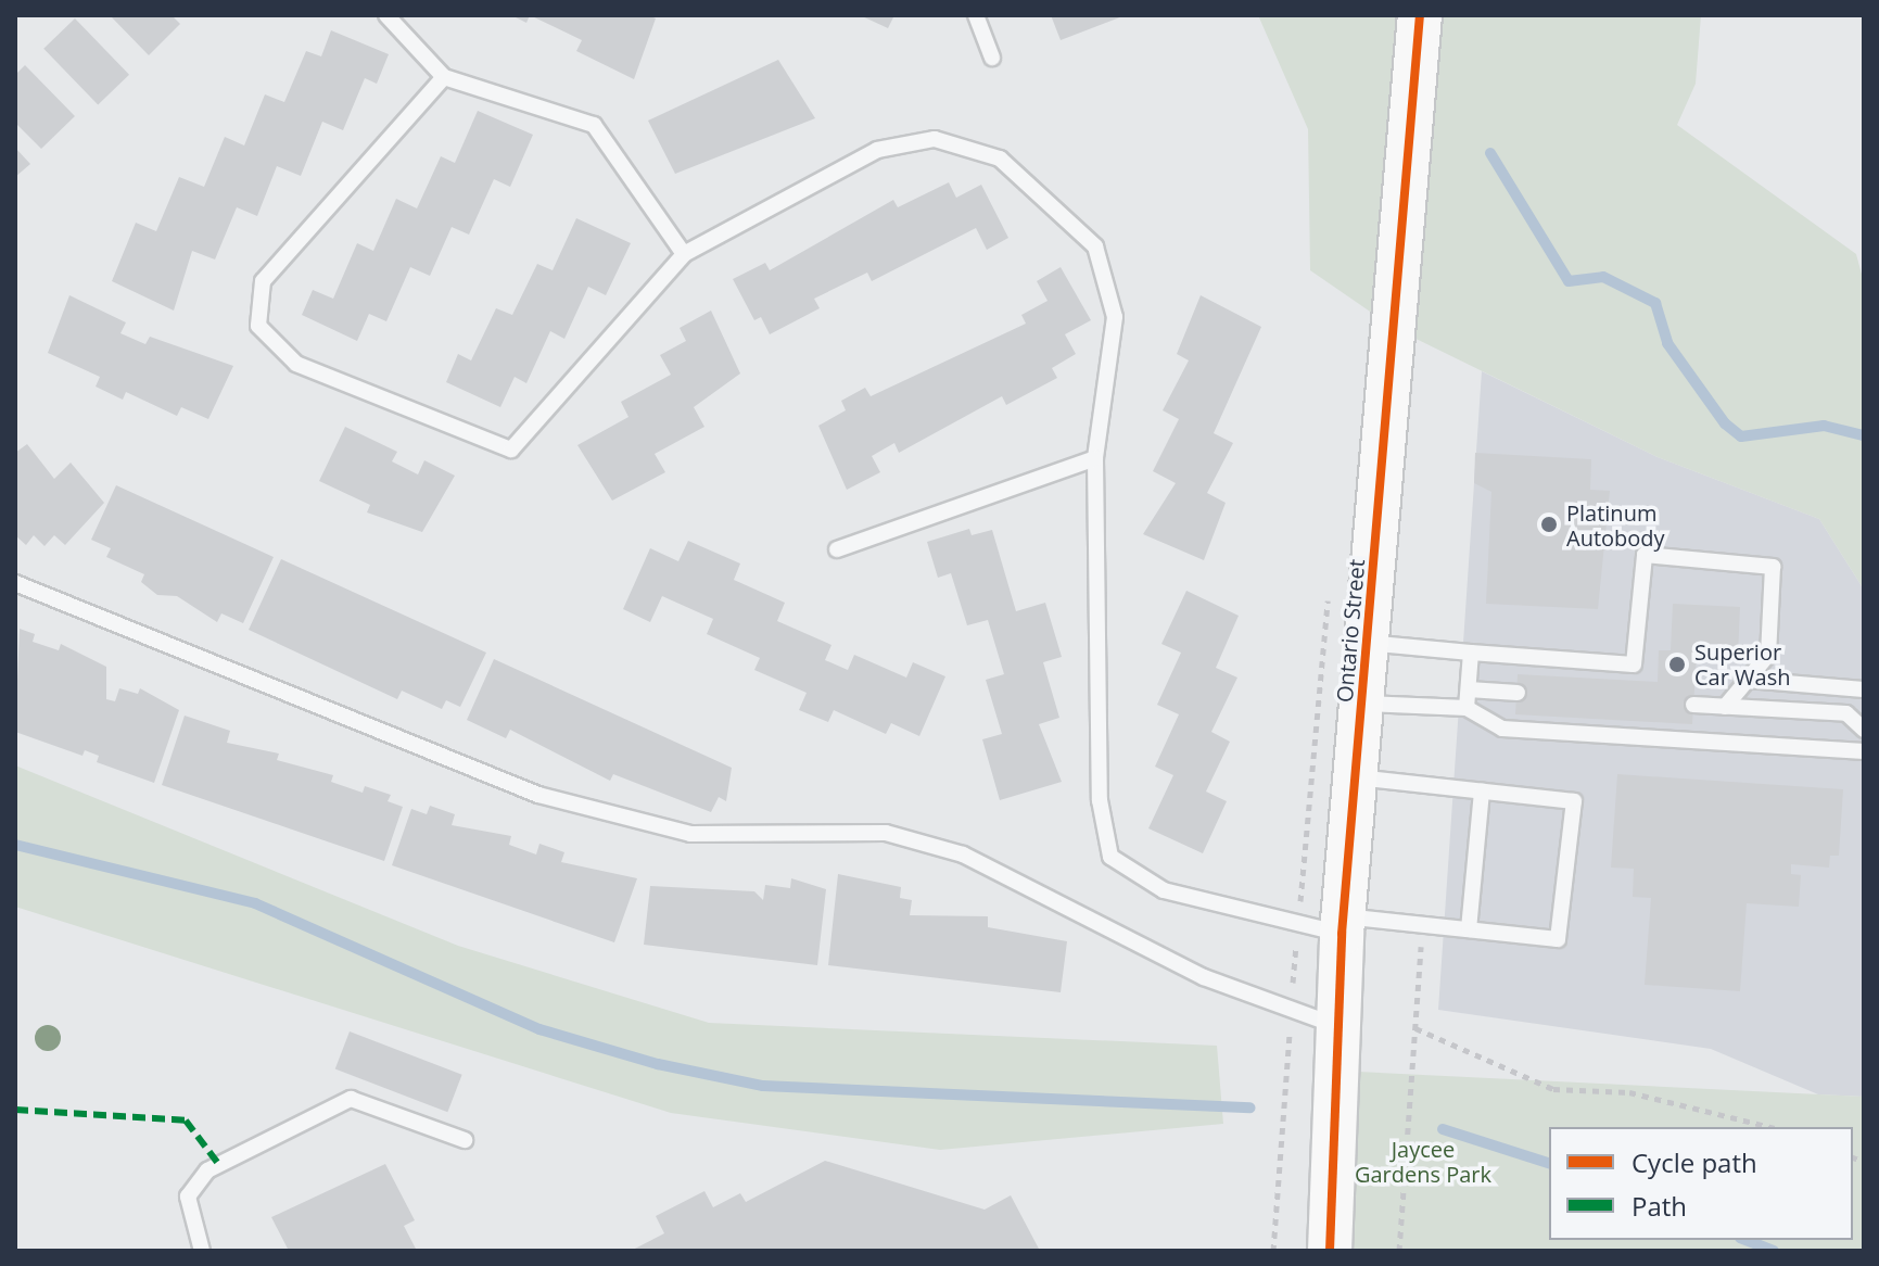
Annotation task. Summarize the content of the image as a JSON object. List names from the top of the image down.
{
  "streets": {
    "main road": ["Ontario Street"]
  },
  "parks": ["Jaycee Gardens Park"],
  "places": ["Platinum Autobody", "Superior Car Wash"],
  "legend": ["Cycle path", "Path"]
}
